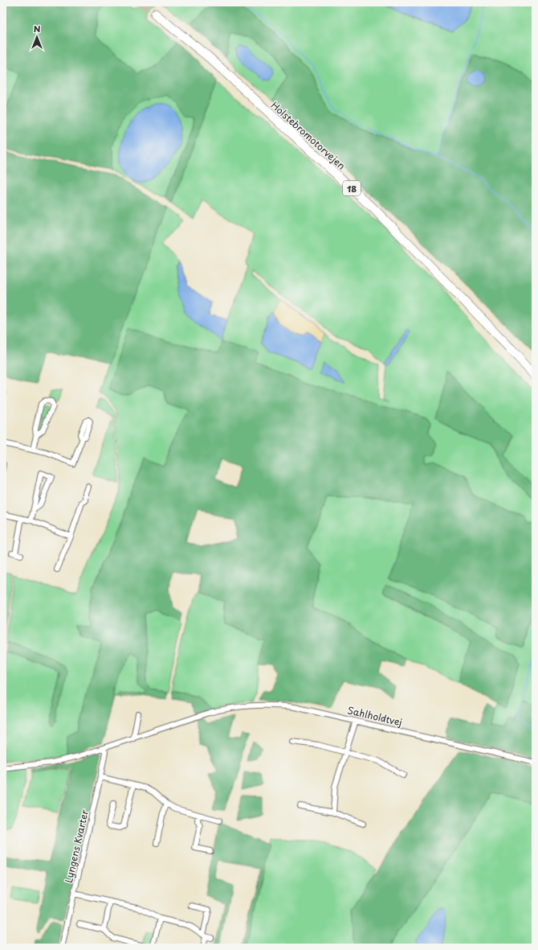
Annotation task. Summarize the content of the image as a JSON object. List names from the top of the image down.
{
  "streets": {
    "highway": ["Holstebromotorvejen", "18"],
    "street": ["Sahlholdtvej", "Lyngens Kvarter"]
  },
  "crossings": [
    ["Sahlholdtvej", "Lyngens Kvarter"]
  ],
  "north": "top"
}
